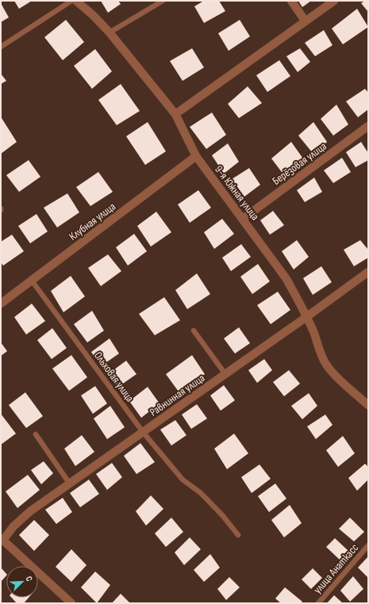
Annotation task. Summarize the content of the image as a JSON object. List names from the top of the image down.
{
  "streets": {
    "street": [
      "Берёзовая улица",
      "9-я Южная улица",
      "Клубная улица",
      "Равнинная улица"
    ],
    "lane": ["Ольховая улица", "улица Анаткасс"]
  },
  "crossings": [
    ["Берёзовая улица", "9-я Южная улица"],
    ["9-я Южная улица", "Клубная улица"],
    ["9-я Южная улица", "Равнинная улица"],
    ["Клубная улица", "Ольховая улица"],
    ["Ольховая улица", "Равнинная улица"]
  ],
  "north": "top right"
}
